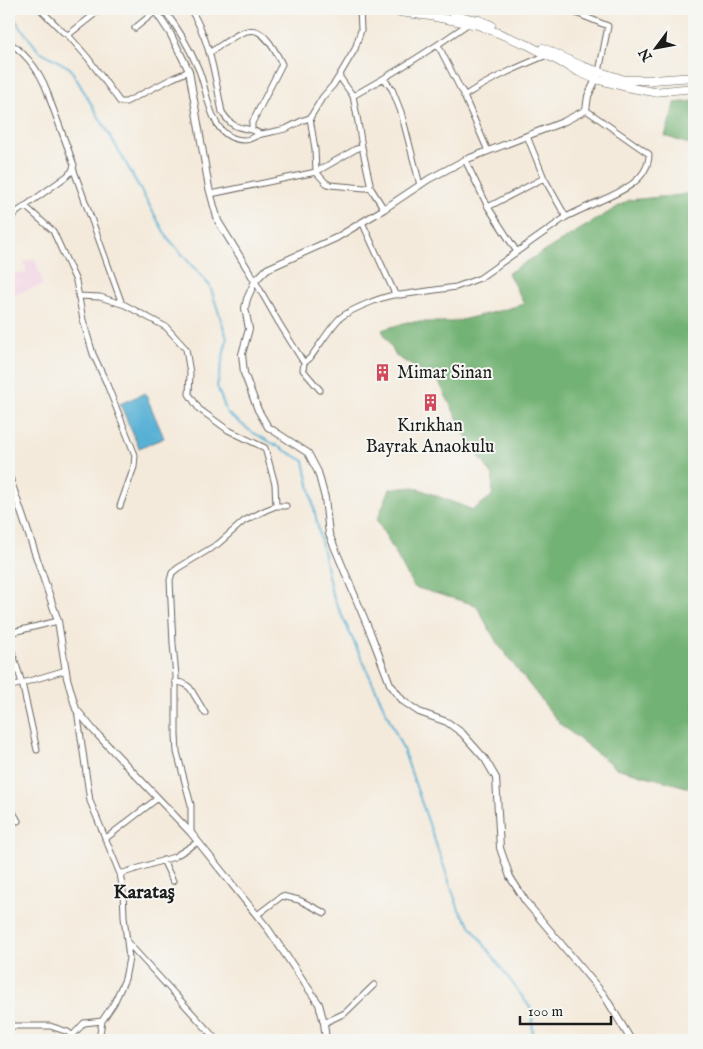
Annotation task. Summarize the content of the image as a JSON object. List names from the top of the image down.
{
  "districts": ["Karataş"],
  "places": {
    "building": ["Mimar Sinan", "Kırıkhan Bayrak Anaokulu"]
  },
  "scale_bar": "100 m",
  "north": "bottom left"
}
